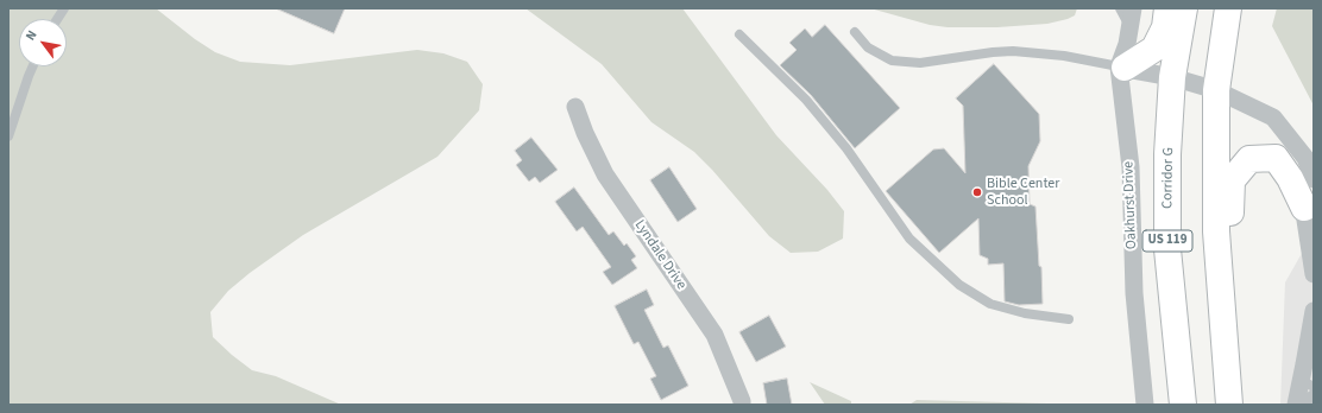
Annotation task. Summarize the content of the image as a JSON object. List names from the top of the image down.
{
  "streets": {
    "highway": ["Corridor G", "US 119"],
    "street": ["Oakhurst Drive", "Lyndale Drive"]
  },
  "places": ["Bible Center School"],
  "north": "top left"
}
